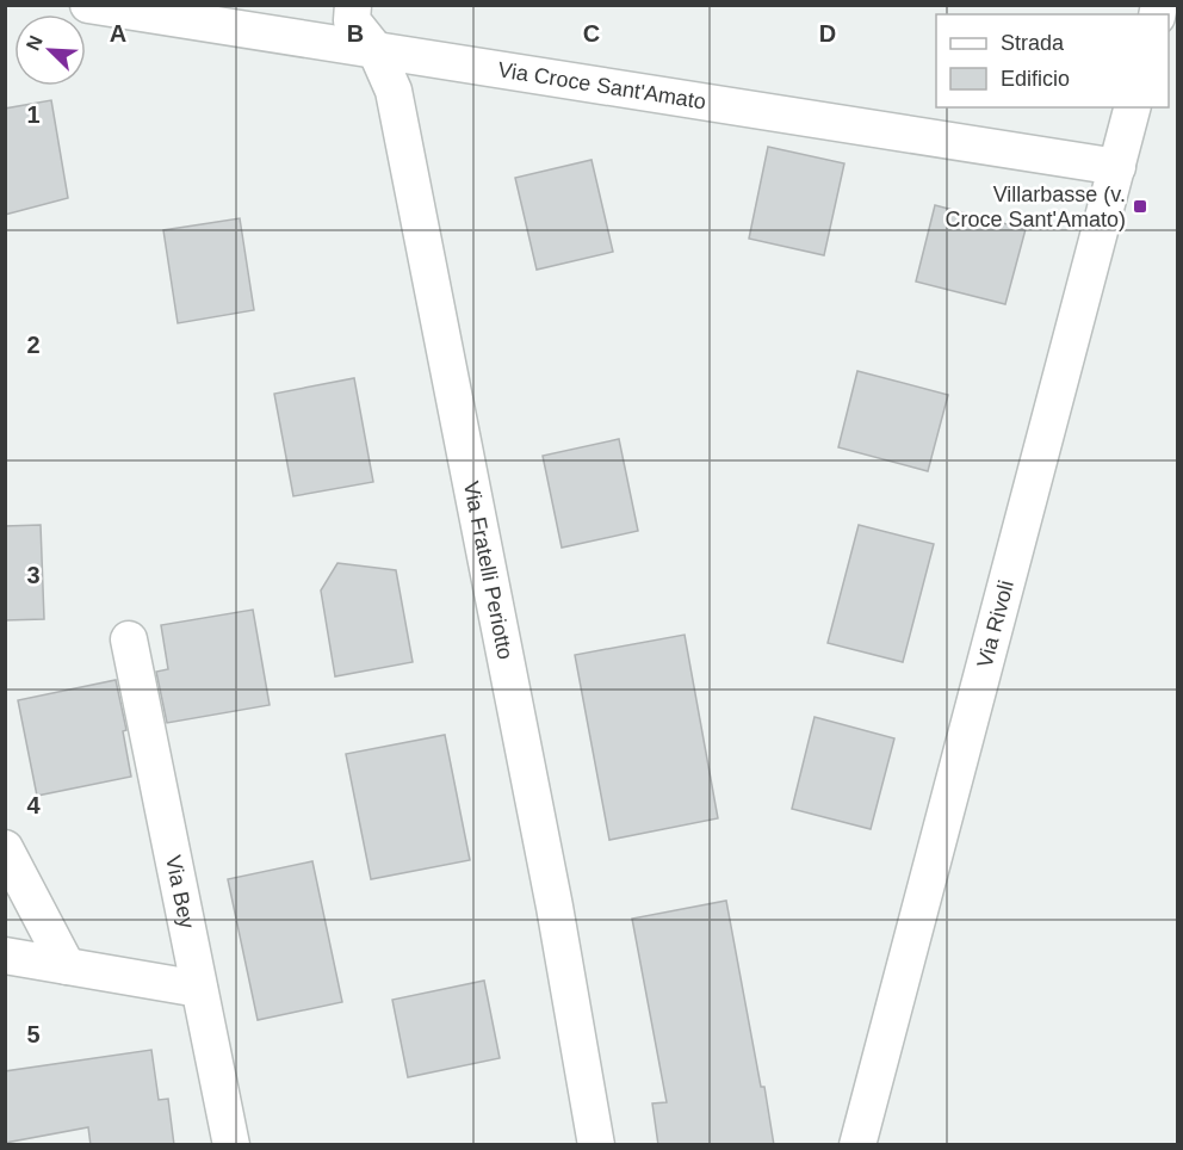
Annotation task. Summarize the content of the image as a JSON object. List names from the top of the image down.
{
  "streets": {
    "street": [
      "Via Croce Sant'Amato",
      "Via Fratelli Periotto",
      "Via Rivoli",
      "Via Bey"
    ]
  },
  "crossings": [
    ["Via Croce Sant'Amato", "Via Fratelli Periotto"],
    ["Via Croce Sant'Amato", "Via Rivoli"]
  ],
  "places": {
    "transit": ["Villarbasse (v. Croce Sant'Amato)"]
  },
  "legend": ["Strada", "Edificio"],
  "north": "top left",
  "grid": {
    "columns": [
      "A",
      "B",
      "C",
      "D"
    ],
    "rows": [
      "1",
      "2",
      "3",
      "4",
      "5"
    ]
  }
}
